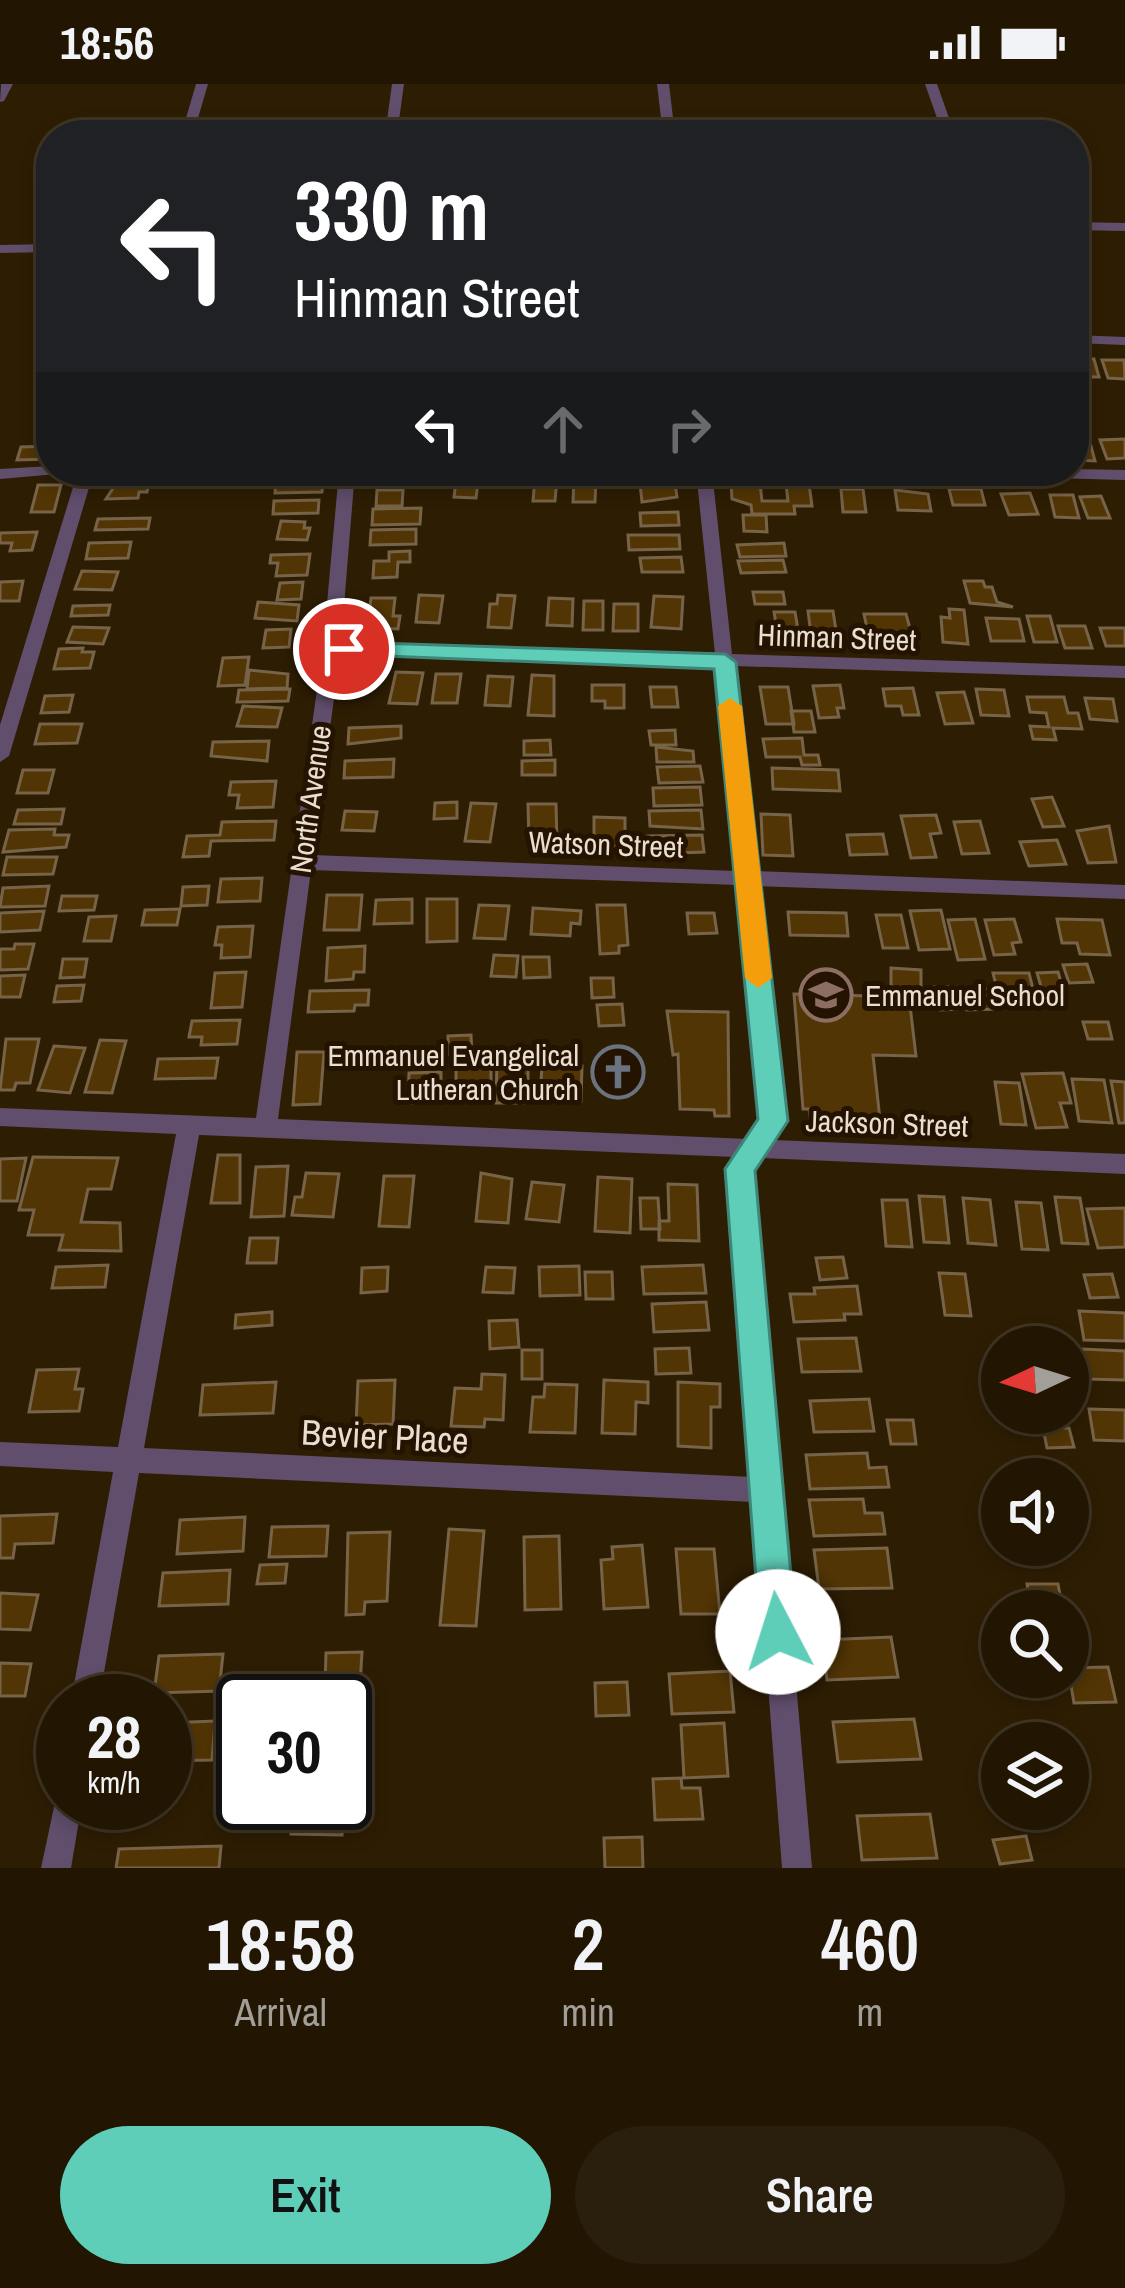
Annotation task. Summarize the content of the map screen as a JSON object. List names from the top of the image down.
{
  "streets": {
    "street": [
      "Hinman Street",
      "North Avenue",
      "Watson Street",
      "Jackson Street",
      "Bevier Place"
    ]
  },
  "crossings": [
    ["Hinman Street", "North Avenue"],
    ["North Avenue", "Watson Street"],
    ["North Avenue", "Jackson Street"]
  ],
  "places": {
    "school or university": ["Emmanuel School"],
    "church": ["Emmanuel Evangelical Lutheran Church"]
  },
  "north": "left",
  "page": {
    "status": "18:56",
    "turn": ["330 m", "Hinman Street"],
    "speed": "28 km/h",
    "limit": "30",
    "eta": [
      "18:58",
      "Arrival",
      "2",
      "min",
      "460",
      "m"
    ],
    "buttons": ["Exit", "Share"]
  }
}
